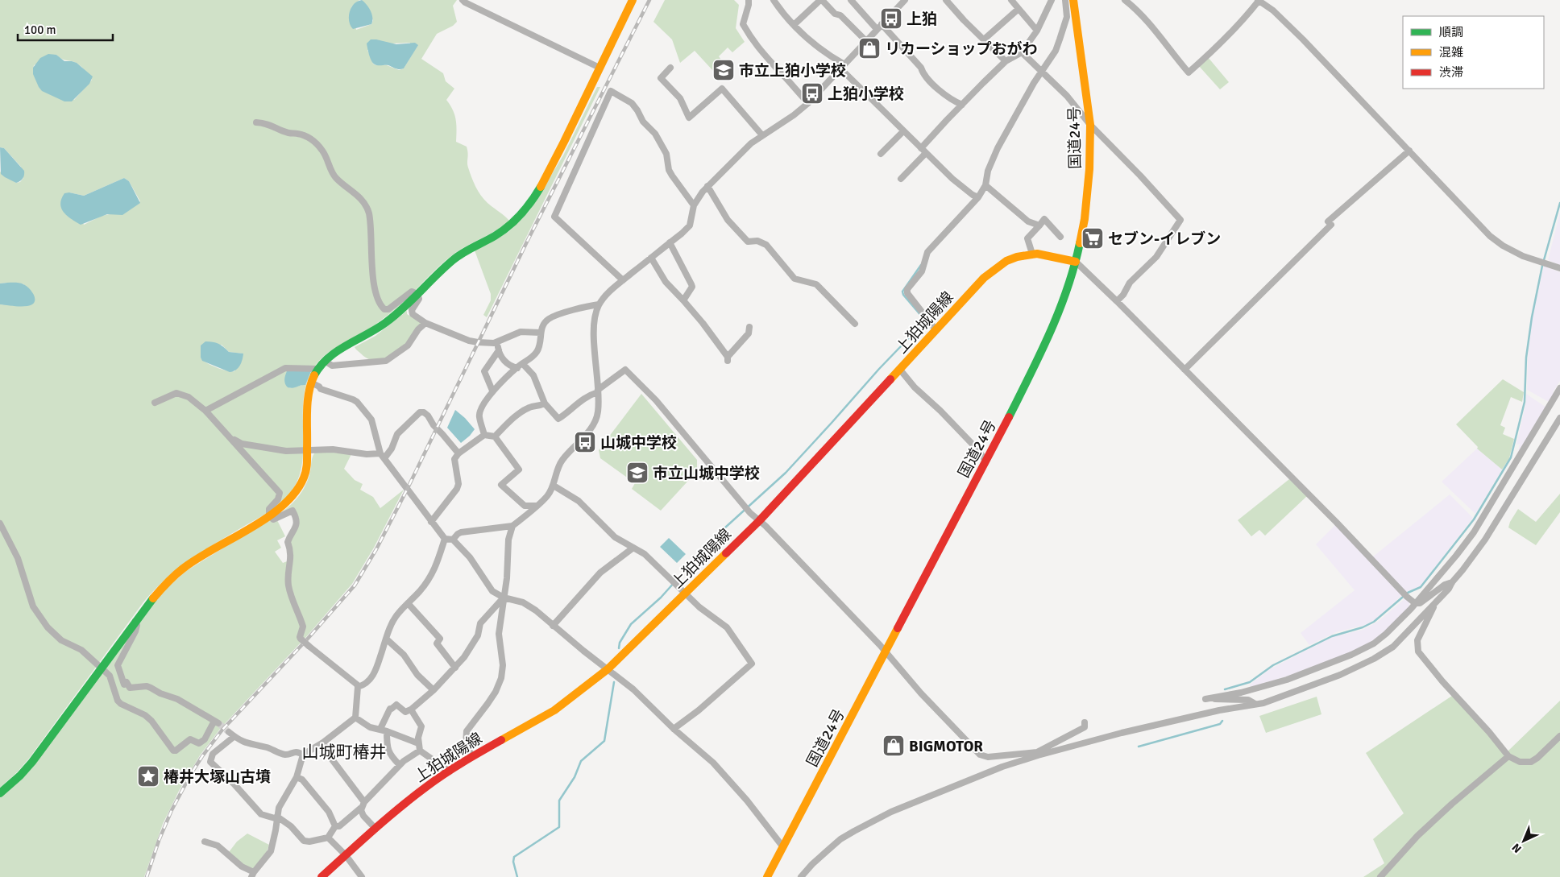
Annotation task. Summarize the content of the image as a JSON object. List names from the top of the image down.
{
  "streets": {
    "main road": ["国道24号", "上狛城陽線"]
  },
  "crossings": [
    ["国道24号", "上狛城陽線"]
  ],
  "districts": ["山城町椿井"],
  "places": {
    "bus stop": ["上狛", "上狛小学校", "山城中学校"],
    "shop": ["リカーショップおがわ", "BIGMOTOR"],
    "school or university": ["市立上狛小学校", "市立山城中学校"],
    "supermarket": ["セブン-イレブン"],
    "place": ["椿井大塚山古墳"]
  },
  "legend": ["順調", "混雑", "渋滞"],
  "scale_bar": "100 m",
  "north": "bottom left"
}
